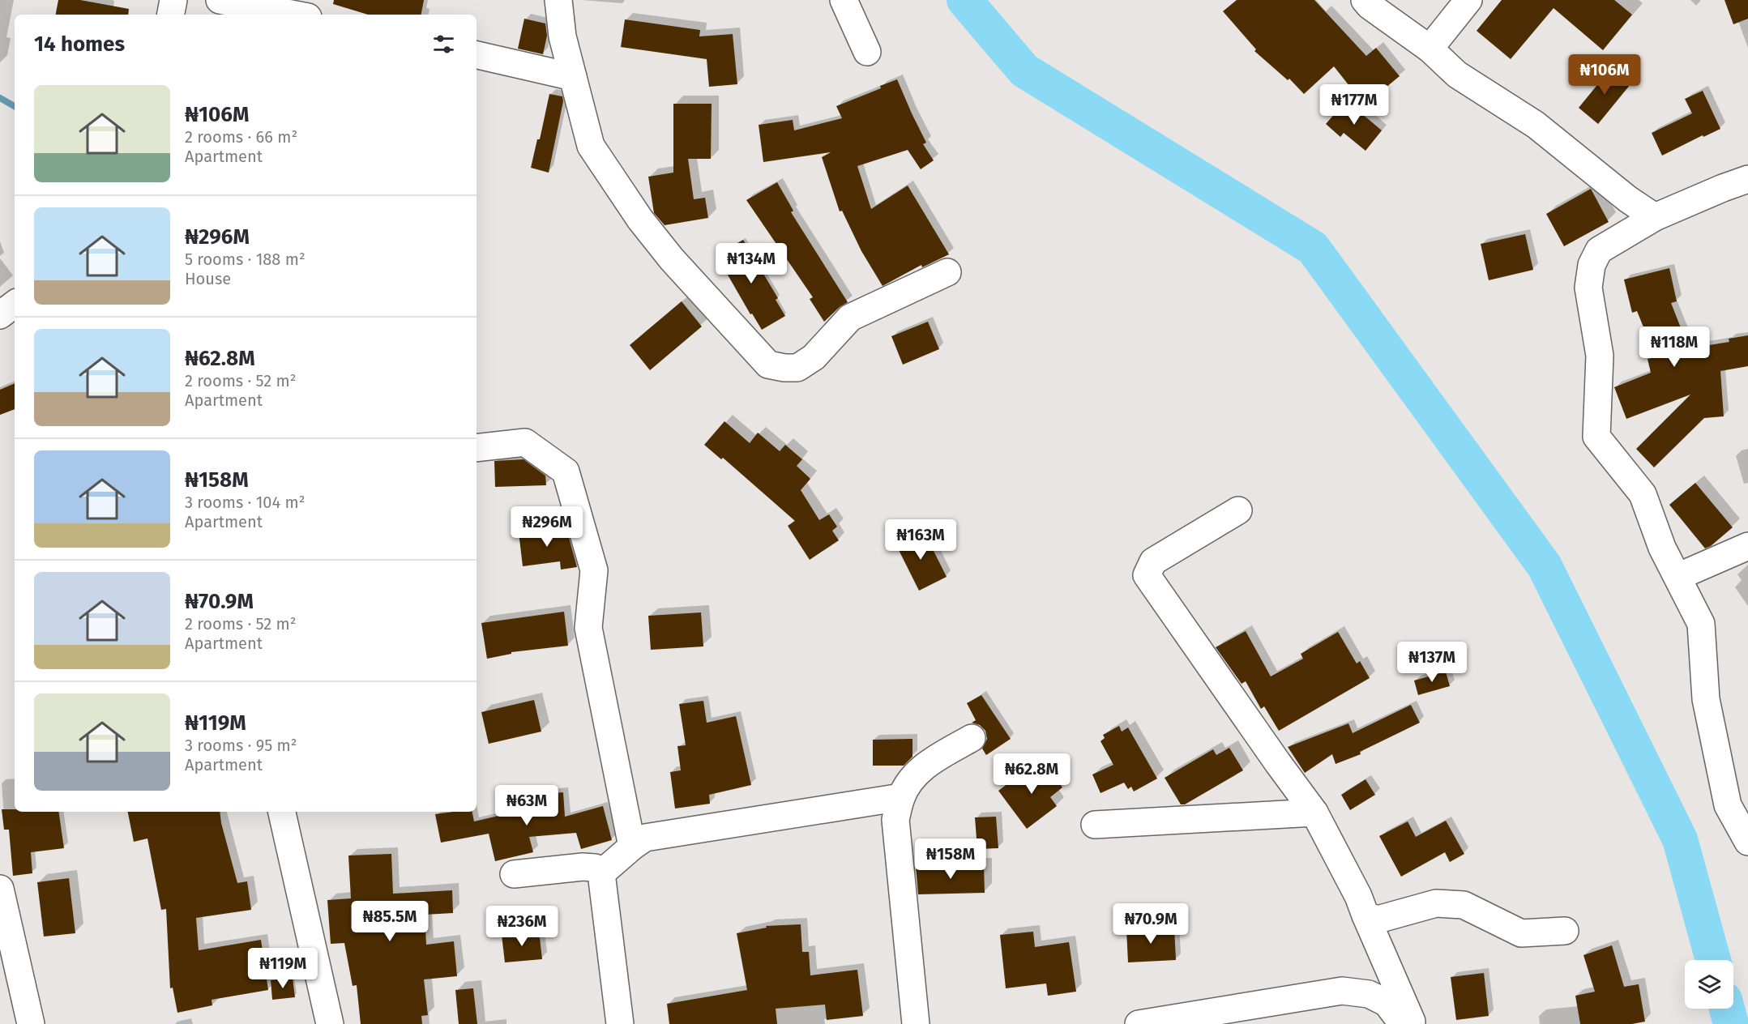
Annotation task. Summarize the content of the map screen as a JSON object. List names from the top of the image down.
{
  "page": {
    "heading": "14 homes",
    "price": [
      "₦106M",
      "₦177M",
      "₦134M",
      "₦118M",
      "₦296M",
      "₦163M",
      "₦137M",
      "₦62.8M",
      "₦63M",
      "₦158M",
      "₦85.5M",
      "₦70.9M",
      "₦236M",
      "₦119M"
    ],
    "list": [
      {
        "name": "₦106M",
        "note": "2 rooms · 66 m² · Apartment"
      },
      {
        "name": "₦296M",
        "note": "5 rooms · 188 m² · House"
      },
      {
        "name": "₦62.8M",
        "note": "2 rooms · 52 m² · Apartment"
      },
      {
        "name": "₦158M",
        "note": "3 rooms · 104 m² · Apartment"
      },
      {
        "name": "₦70.9M",
        "note": "2 rooms · 52 m² · Apartment"
      },
      {
        "name": "₦119M",
        "note": "3 rooms · 95 m² · Apartment"
      }
    ]
  }
}
